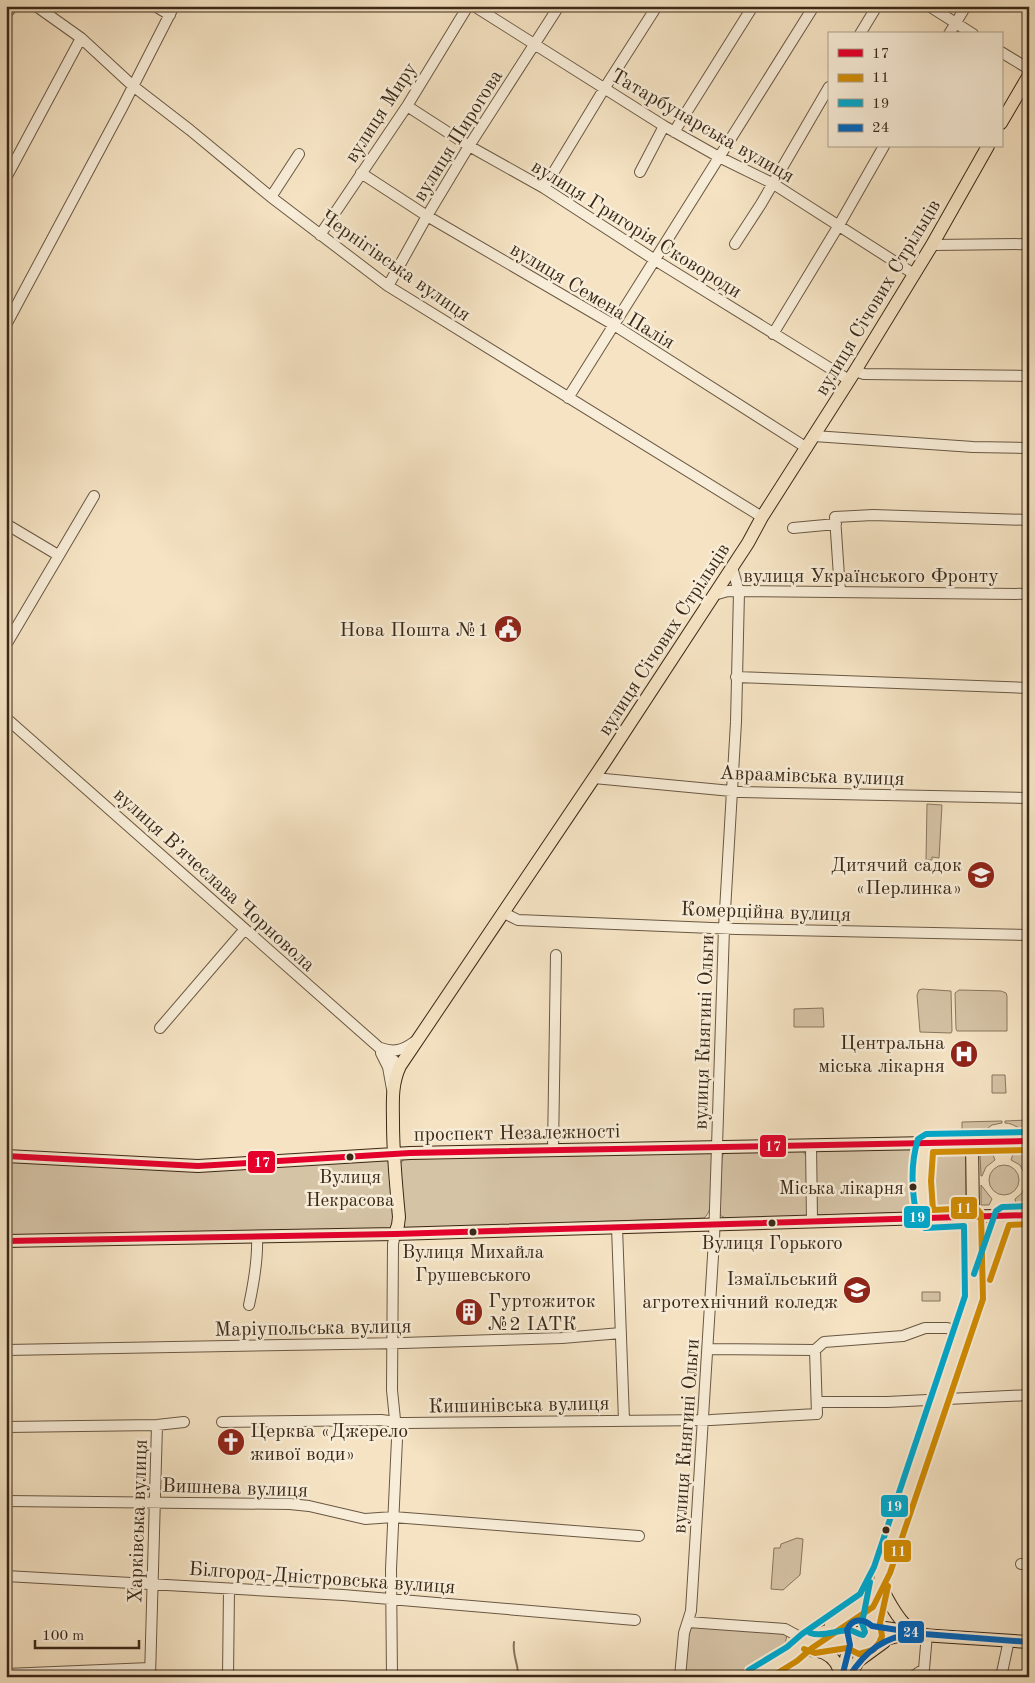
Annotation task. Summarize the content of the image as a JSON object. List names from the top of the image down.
{
  "streets": {
    "main road": ["вулиця Січових Стрільців", "проспект Незалежності"],
    "street": [
      "вулиця Миру",
      "Татарбунарська вулиця",
      "вулиця Пирогова",
      "вулиця Григорія Сковороди",
      "Чернігівська вулиця",
      "вулиця Семена Палія",
      "вулиця Українського Фронту",
      "Авраамівська вулиця",
      "вулиця Вʼячеслава Чорновола",
      "Комерційна вулиця",
      "вулиця Княгині Ольги",
      "Маріупольська вулиця",
      "Кишинівська вулиця",
      "Вишнева вулиця",
      "Харківська вулиця",
      "Білгород-Дністровська вулиця"
    ]
  },
  "crossings": [
    ["вулиця Миру", "вулиця Григорія Сковороди"],
    ["вулиця Миру", "Чернігівська вулиця"],
    ["вулиця Миру", "вулиця Семена Палія"],
    ["Татарбунарська вулиця", "вулиця Пирогова"],
    ["Татарбунарська вулиця", "вулиця Січових Стрільців"],
    ["вулиця Пирогова", "вулиця Григорія Сковороди"],
    ["вулиця Пирогова", "Чернігівська вулиця"],
    ["вулиця Пирогова", "вулиця Семена Палія"],
    ["вулиця Григорія Сковороди", "вулиця Січових Стрільців"],
    ["Чернігівська вулиця", "вулиця Січових Стрільців"],
    ["вулиця Семена Палія", "вулиця Січових Стрільців"],
    ["вулиця Січових Стрільців", "вулиця Українського Фронту"],
    ["вулиця Січових Стрільців", "Авраамівська вулиця"],
    ["вулиця Січових Стрільців", "вулиця Вʼячеслава Чорновола"],
    ["вулиця Січових Стрільців", "Комерційна вулиця"],
    ["вулиця Січових Стрільців", "вулиця Княгині Ольги"],
    ["вулиця Січових Стрільців", "проспект Незалежності"],
    ["вулиця Українського Фронту", "вулиця Княгині Ольги"],
    ["Авраамівська вулиця", "вулиця Княгині Ольги"],
    ["Комерційна вулиця", "вулиця Княгині Ольги"],
    ["вулиця Княгині Ольги", "проспект Незалежності"],
    ["вулиця Княгині Ольги", "Кишинівська вулиця"],
    ["Вишнева вулиця", "Харківська вулиця"],
    ["Харківська вулиця", "Білгород-Дністровська вулиця"]
  ],
  "places": {
    "public building": ["Нова Пошта №1"],
    "school or university": ["Дитячий садок «Перлинка»", "Ізмаїльський агротехнічний коледж"],
    "hospital": ["Центральна міська лікарня"],
    "other": [
      "Вулиця Некрасова",
      "Міська лікарня",
      "Вулиця Горького",
      "Вулиця Михайла Грушевського"
    ],
    "building": ["Гуртожиток №2 ІАТК"],
    "church": ["Церква «Джерело живої води»"]
  },
  "lines": [
    "transit line 19",
    "transit line 17",
    "transit line 11",
    "transit line 24"
  ],
  "legend": [
    "17",
    "11",
    "19",
    "24"
  ],
  "scale_bar": "100 m"
}
